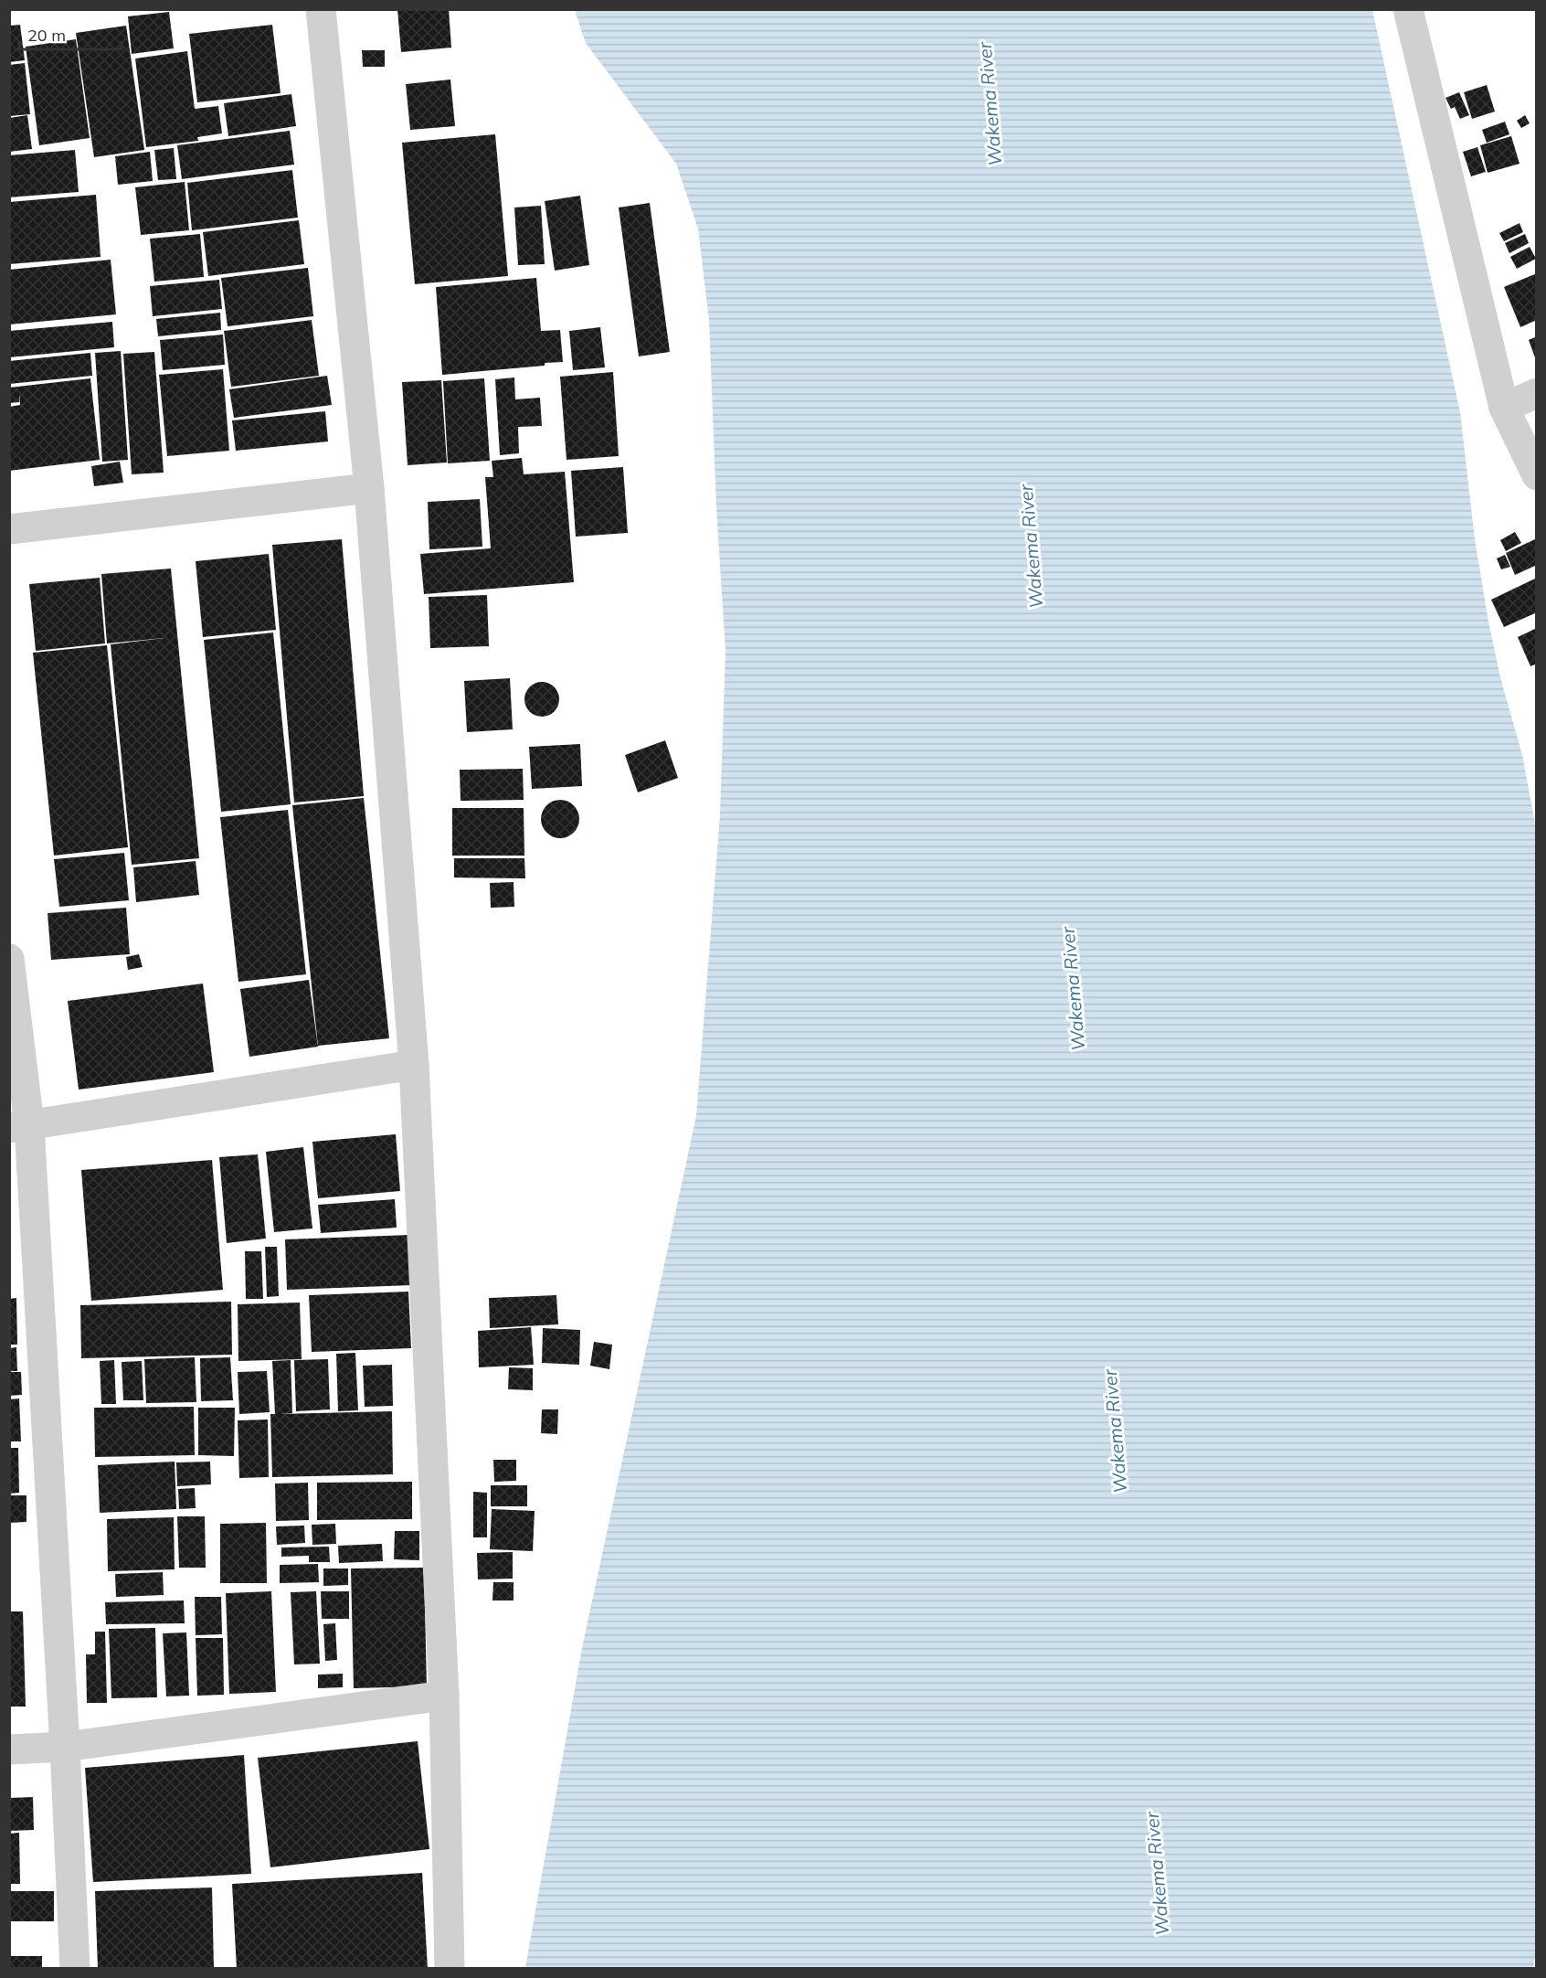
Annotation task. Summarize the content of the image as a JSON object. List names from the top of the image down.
{
  "water": ["Wakema River"],
  "scale_bar": "20 m"
}
